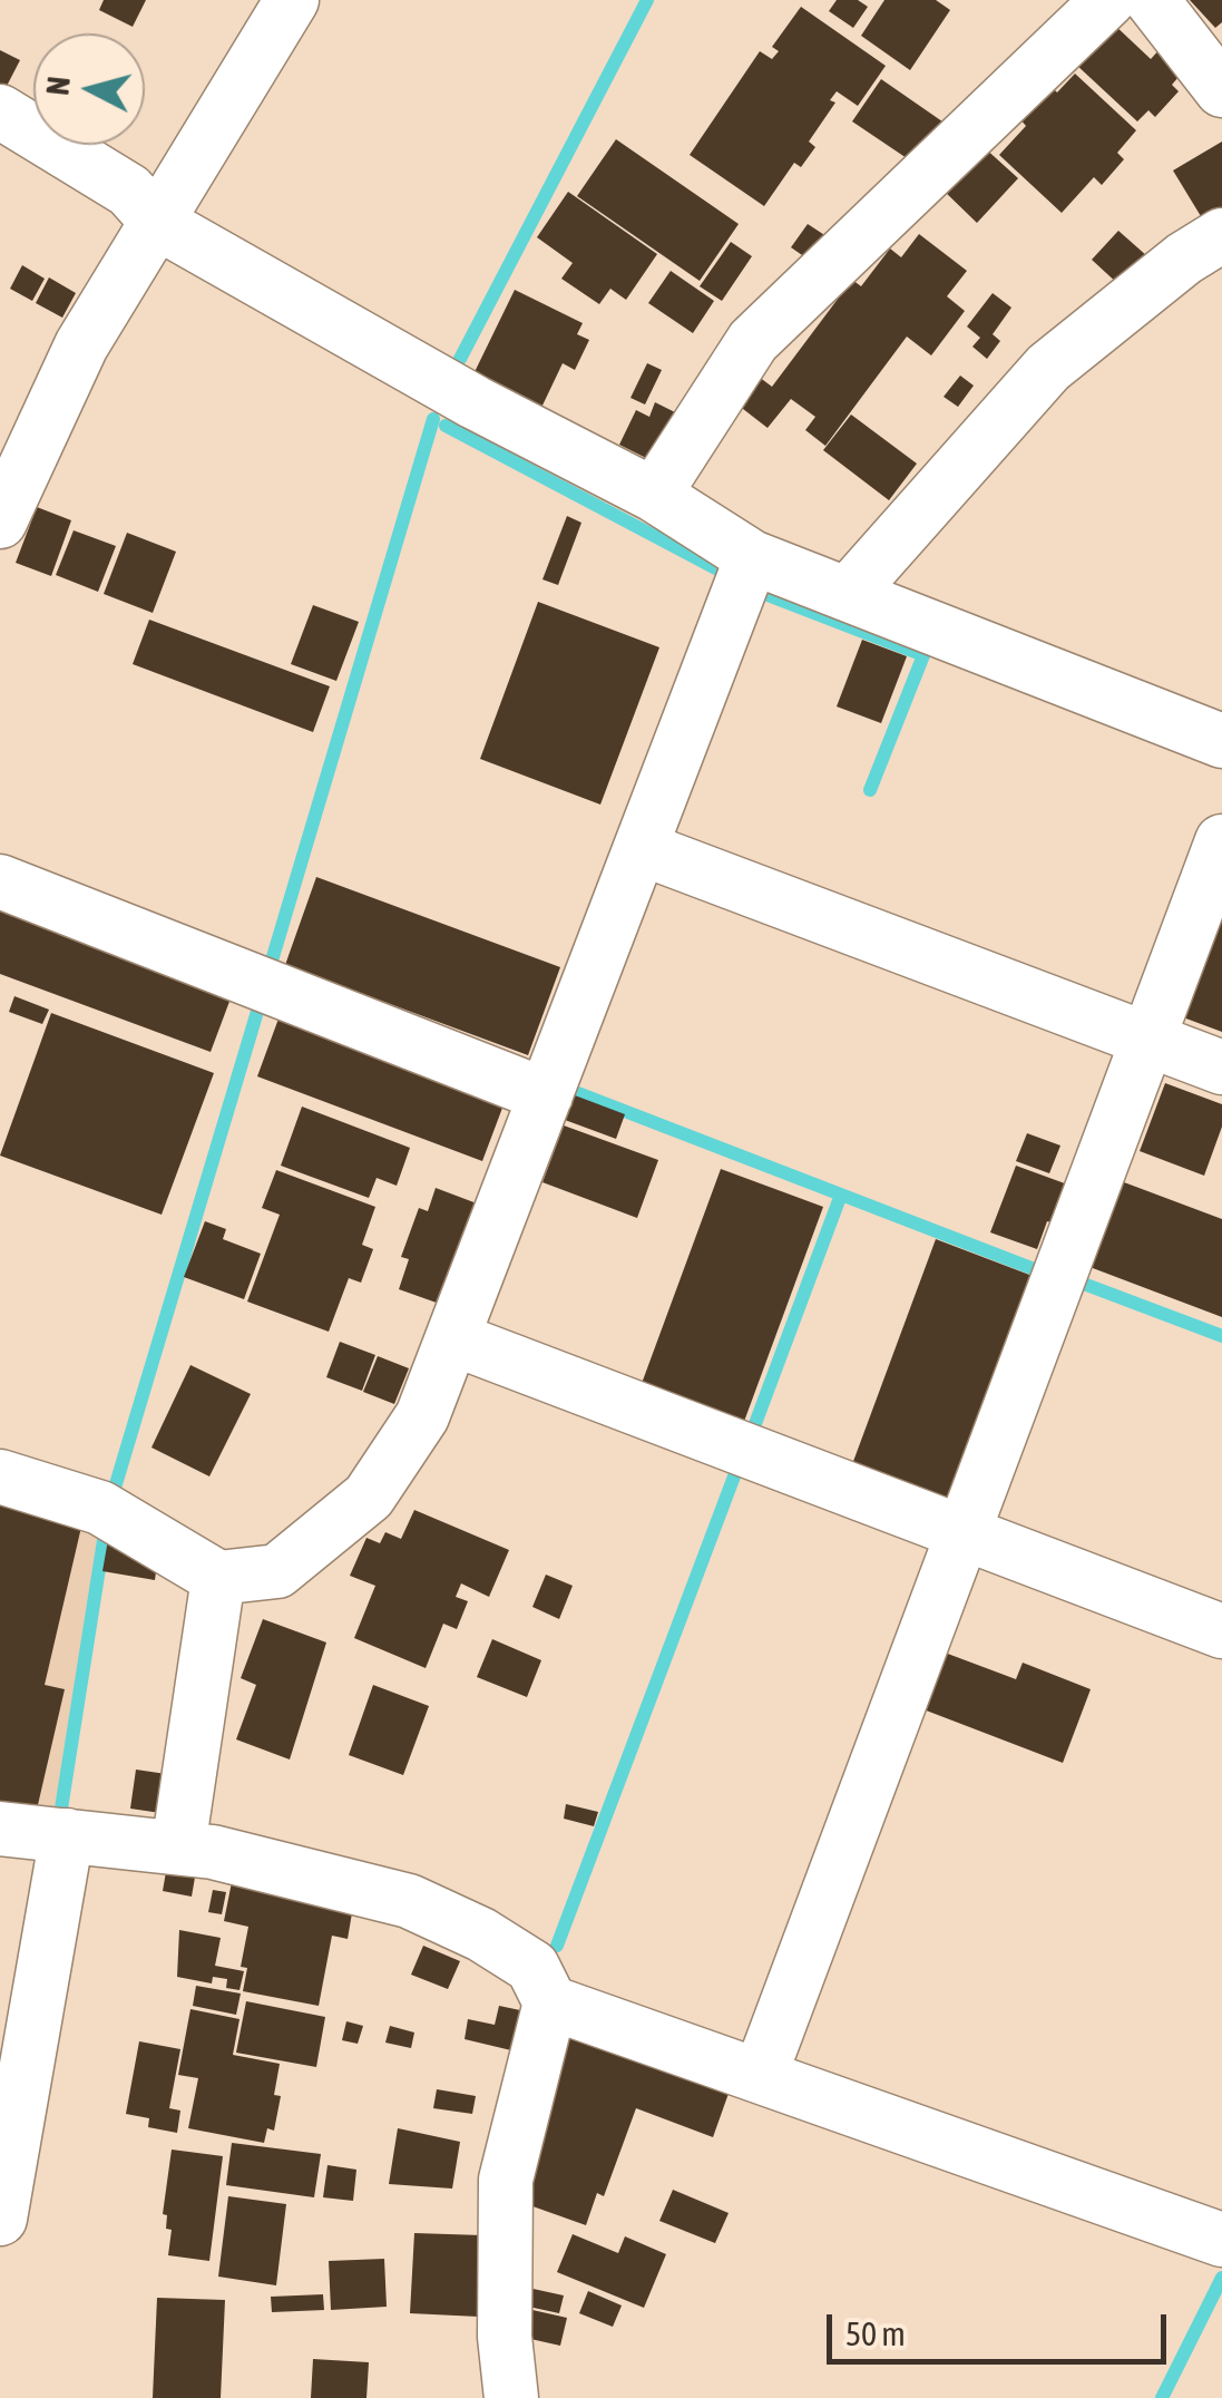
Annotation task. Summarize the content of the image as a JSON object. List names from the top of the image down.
{
  "scale_bar": "50 m",
  "north": "left"
}
